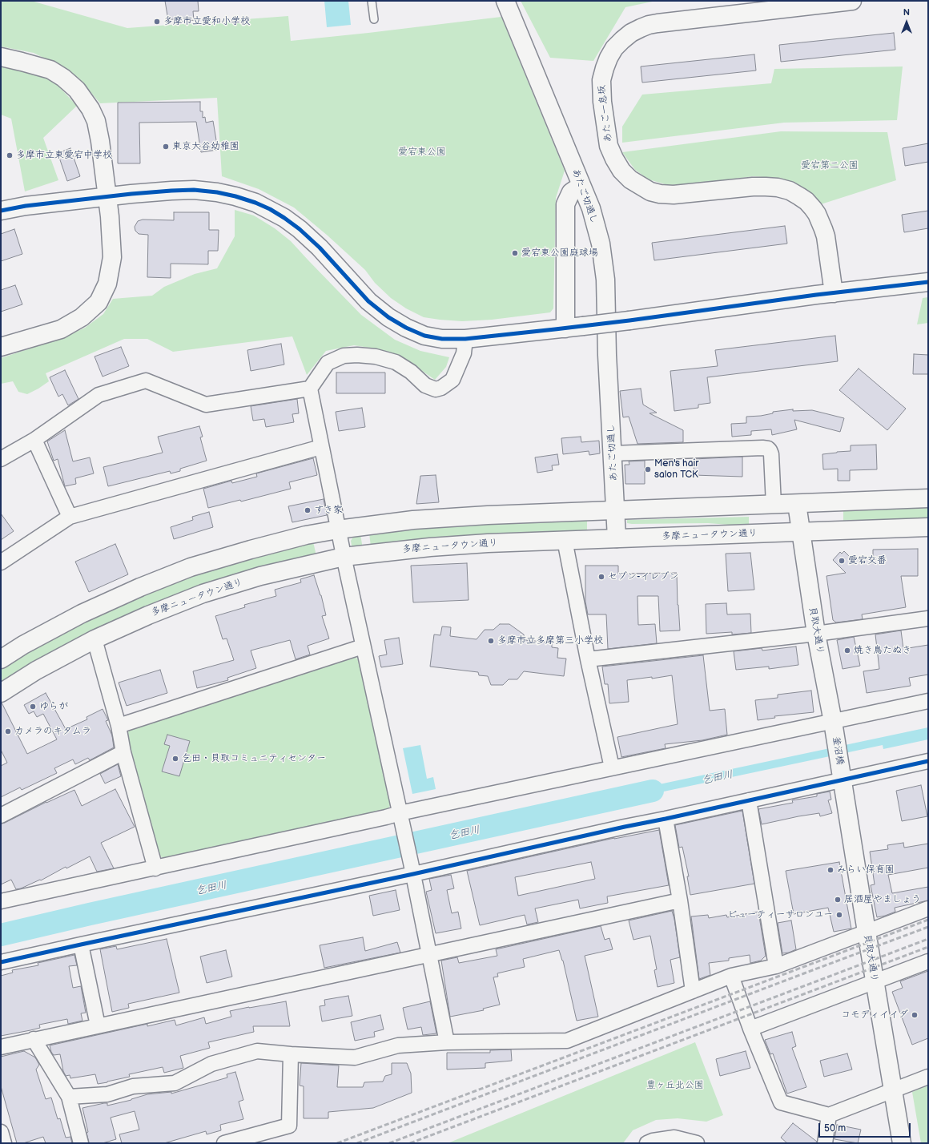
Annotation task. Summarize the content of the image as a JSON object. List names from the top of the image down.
{
  "streets": {
    "street": [
      "あたご一息坂",
      "あたご切通し",
      "多摩ニュータウン通り",
      "貝取大通り",
      "釜沼橋"
    ]
  },
  "crossings": [
    ["あたご切通し", "多摩ニュータウン通り"],
    ["多摩ニュータウン通り", "貝取大通り"],
    ["貝取大通り", "釜沼橋"]
  ],
  "water": ["乞田川"],
  "parks": ["愛宕東公園", "愛宕第二公園", "豊ヶ丘北公園"],
  "places": [
    "多摩市立愛和小学校",
    "東京大谷幼稚園",
    "多摩市立東愛宕中学校",
    "愛宕東公園庭球場",
    "Men's hair salon TCK",
    "すき家",
    "愛宕交番",
    "セブン-イレブン",
    "多摩市立多摩第三小学校",
    "焼き鳥たぬき",
    "ゆらが",
    "カメラのキタムラ",
    "乞田・貝取コミュニティセンター",
    "みらい保育園",
    "居酒屋やましょう",
    "ビューティーサロンユー",
    "コモディイイダ"
  ],
  "scale_bar": "50 m",
  "north": "top"
}
